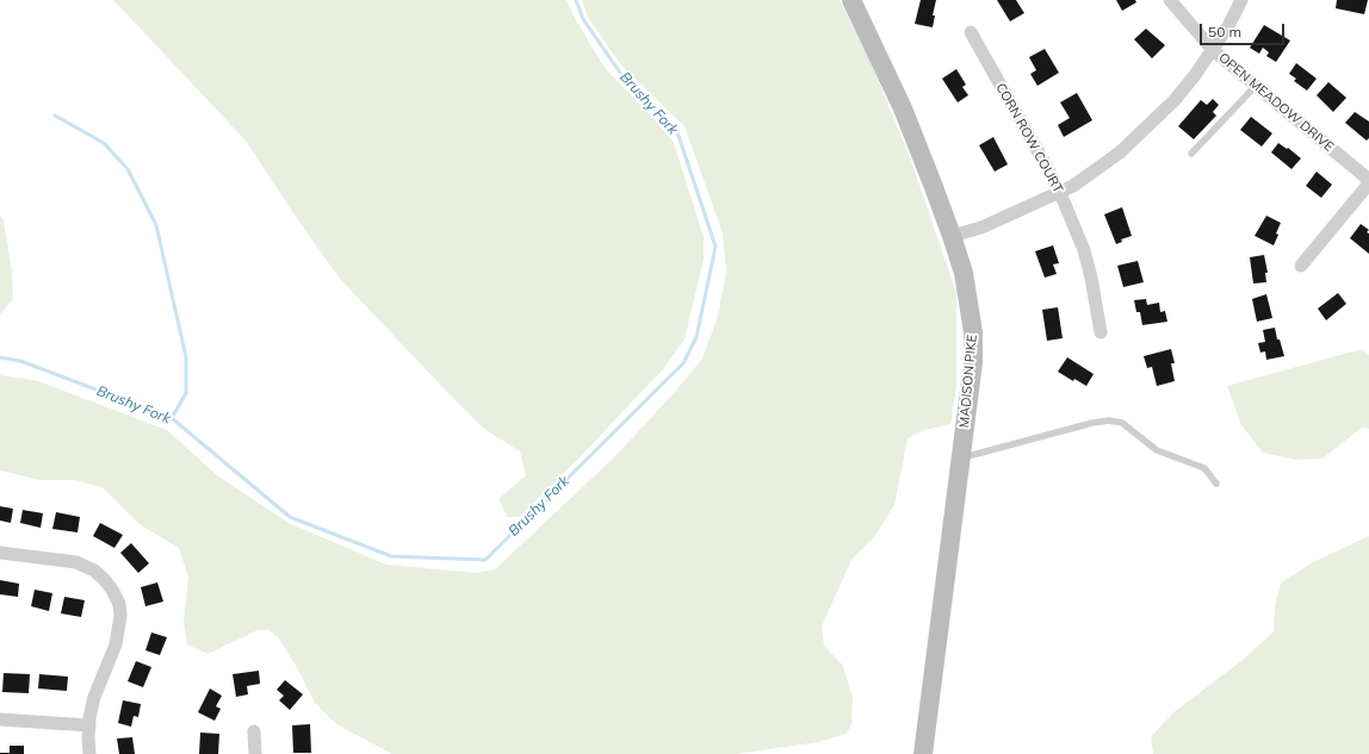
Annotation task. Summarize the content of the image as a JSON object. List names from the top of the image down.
{
  "streets": {
    "street": ["OPEN MEADOW DRIVE", "CORN ROW COURT", "MADISON PIKE"]
  },
  "water": ["Brushy Fork"],
  "scale_bar": "50 m"
}
